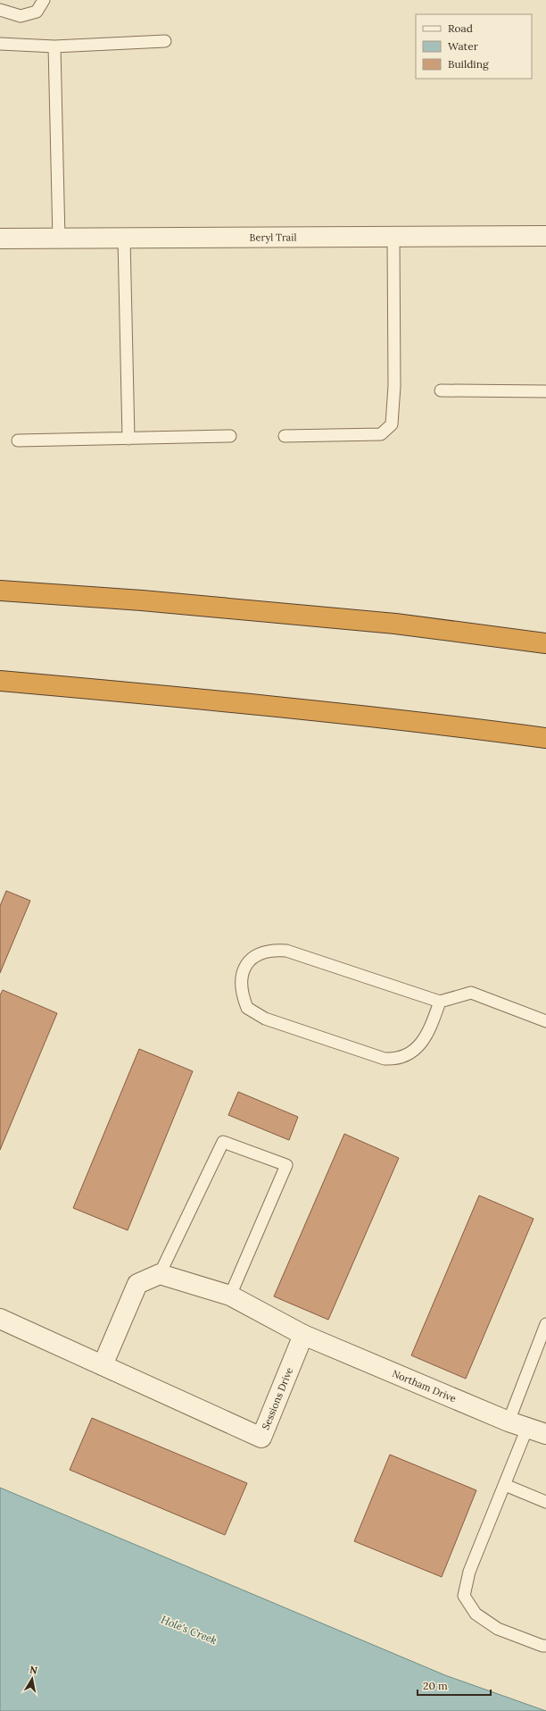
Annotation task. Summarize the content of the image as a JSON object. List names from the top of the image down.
{
  "streets": {
    "street": ["Beryl Trail", "Northam Drive", "Sessions Drive"]
  },
  "crossings": [
    ["Northam Drive", "Sessions Drive"]
  ],
  "water": ["Hole's Creek"],
  "legend": ["Road", "Water", "Building"],
  "scale_bar": "20 m",
  "north": "top"
}
